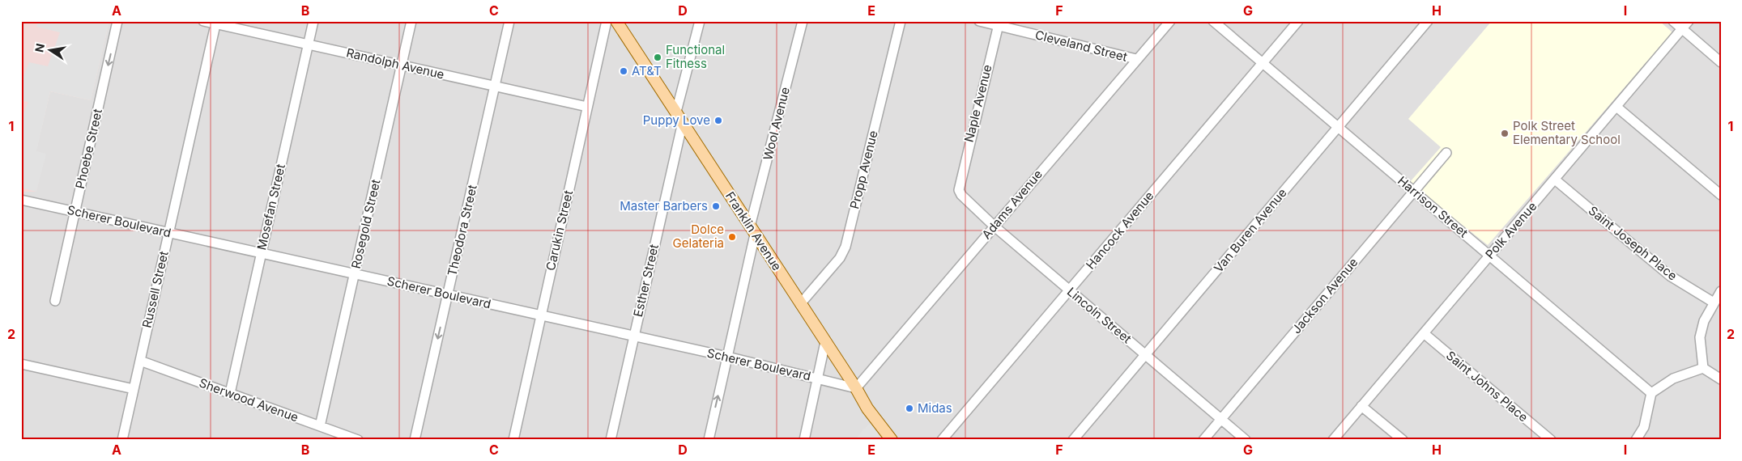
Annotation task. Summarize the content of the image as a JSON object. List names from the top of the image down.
{
  "streets": {
    "main road": ["Franklin Avenue"],
    "street": [
      "Cleveland Street",
      "Randolph Avenue",
      "Naple Avenue",
      "Wool Avenue",
      "Phoebe Street",
      "Propp Avenue",
      "Adams Avenue",
      "Mosefan Street",
      "Harrison Street",
      "Scherer Boulevard",
      "Rosegold Street",
      "Theodora Street",
      "Carukin Street",
      "Hancock Avenue",
      "Van Buren Avenue",
      "Polk Avenue",
      "Saint Joseph Place",
      "Esther Street",
      "Russell Street",
      "Jackson Avenue",
      "Lincoln Street",
      "Saint Johns Place",
      "Sherwood Avenue"
    ]
  },
  "crossings": [
    ["Cleveland Street", "Naple Avenue"],
    ["Cleveland Street", "Adams Avenue"],
    ["Randolph Avenue", "Mosefan Street"],
    ["Randolph Avenue", "Rosegold Street"],
    ["Randolph Avenue", "Theodora Street"],
    ["Randolph Avenue", "Carukin Street"],
    ["Randolph Avenue", "Russell Street"],
    ["Naple Avenue", "Lincoln Street"],
    ["Wool Avenue", "Scherer Boulevard"],
    ["Wool Avenue", "Franklin Avenue"],
    ["Phoebe Street", "Scherer Boulevard"],
    ["Propp Avenue", "Franklin Avenue"],
    ["Adams Avenue", "Scherer Boulevard"],
    ["Adams Avenue", "Franklin Avenue"],
    ["Adams Avenue", "Lincoln Street"],
    ["Mosefan Street", "Scherer Boulevard"],
    ["Mosefan Street", "Sherwood Avenue"],
    ["Harrison Street", "Hancock Avenue"],
    ["Harrison Street", "Van Buren Avenue"],
    ["Harrison Street", "Polk Avenue"],
    ["Harrison Street", "Jackson Avenue"],
    ["Scherer Boulevard", "Rosegold Street"],
    ["Scherer Boulevard", "Theodora Street"],
    ["Scherer Boulevard", "Carukin Street"],
    ["Scherer Boulevard", "Franklin Avenue"],
    ["Scherer Boulevard", "Esther Street"],
    ["Scherer Boulevard", "Russell Street"],
    ["Rosegold Street", "Sherwood Avenue"],
    ["Hancock Avenue", "Lincoln Street"],
    ["Van Buren Avenue", "Lincoln Street"],
    ["Polk Avenue", "Saint Joseph Place"],
    ["Polk Avenue", "Saint Johns Place"],
    ["Franklin Avenue", "Esther Street"],
    ["Russell Street", "Sherwood Avenue"],
    ["Jackson Avenue", "Lincoln Street"]
  ],
  "one_way": ["Phoebe Street"],
  "places": [
    "Functional Fitness",
    "AT&T",
    "Puppy Love",
    "Polk Street Elementary School",
    "Master Barbers",
    "Dolce Gelateria",
    "Midas"
  ],
  "north": "left",
  "grid": {
    "columns": [
      "A",
      "B",
      "C",
      "D",
      "E",
      "F",
      "G",
      "H",
      "I"
    ],
    "rows": ["1", "2"]
  }
}
